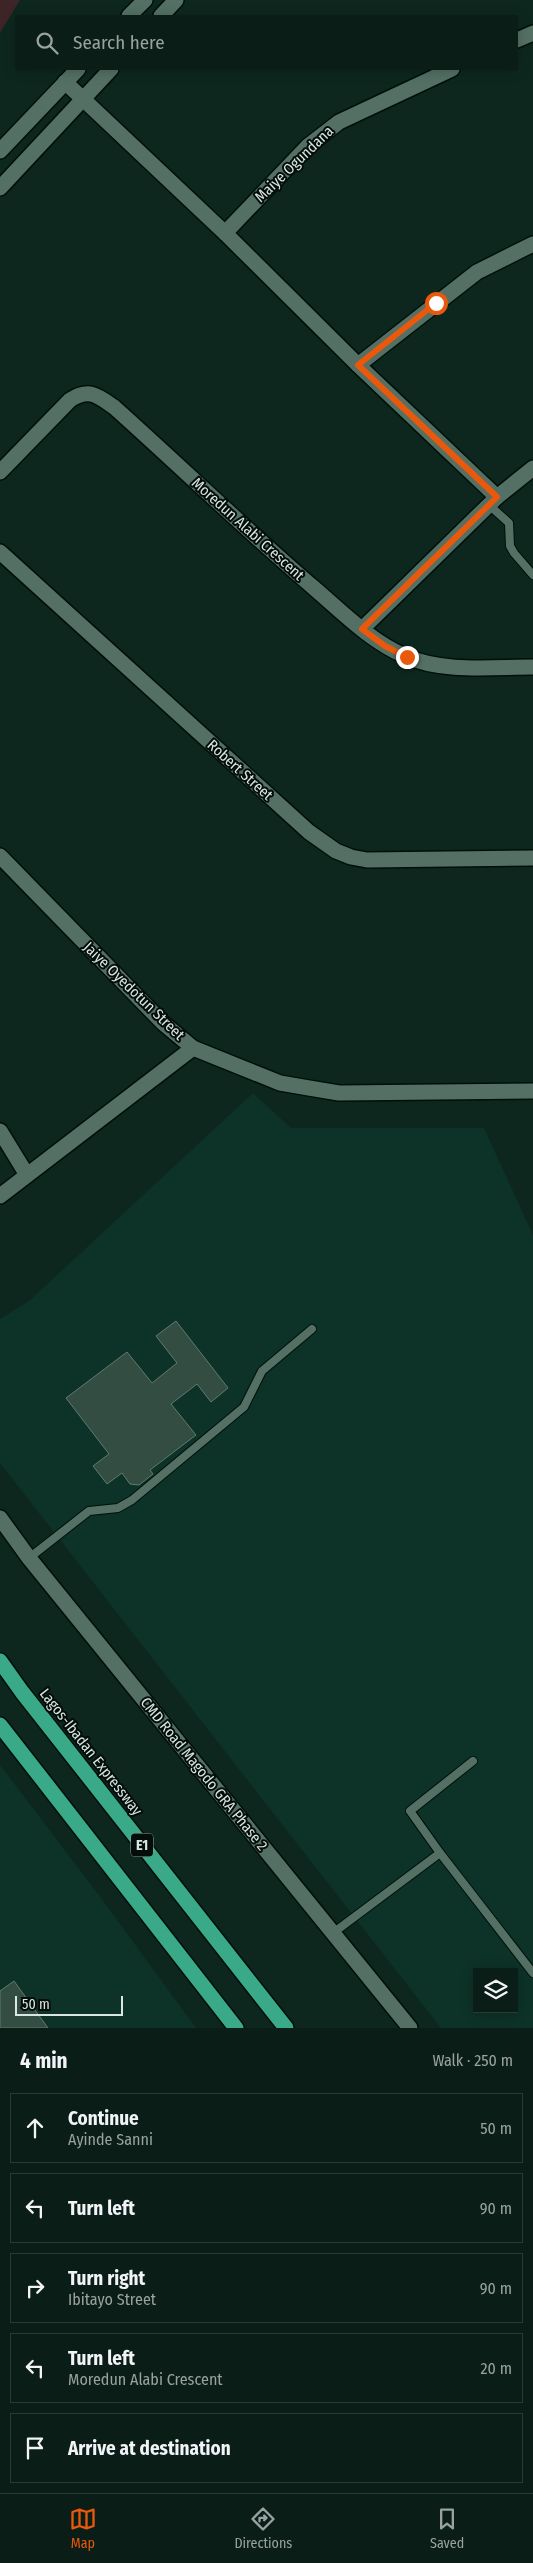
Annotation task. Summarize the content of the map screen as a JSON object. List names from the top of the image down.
{
  "streets": {
    "highway": ["Lagos-Ibadan Expressway", "E1"],
    "street": [
      "Maiye Ogundana",
      "Moredun Alabi Crescent",
      "Robert Street",
      "Jaiye Oyedotun Street",
      "CMD Road Magodo GRA Phase 2"
    ]
  },
  "scale_bar": "50 m",
  "page": {
    "search": "Search here",
    "scale": "50 m",
    "heading": ["4 min", "Walk · 250 m"],
    "list": [
      ["Continue", "Ayinde Sanni", "50 m"],
      ["Turn left", "90 m"],
      ["Turn right", "Ibitayo Street", "90 m"],
      ["Turn left", "Moredun Alabi Crescent", "20 m"],
      "Arrive at destination"
    ],
    "nav": ["Map", "Directions", "Saved"]
  }
}
